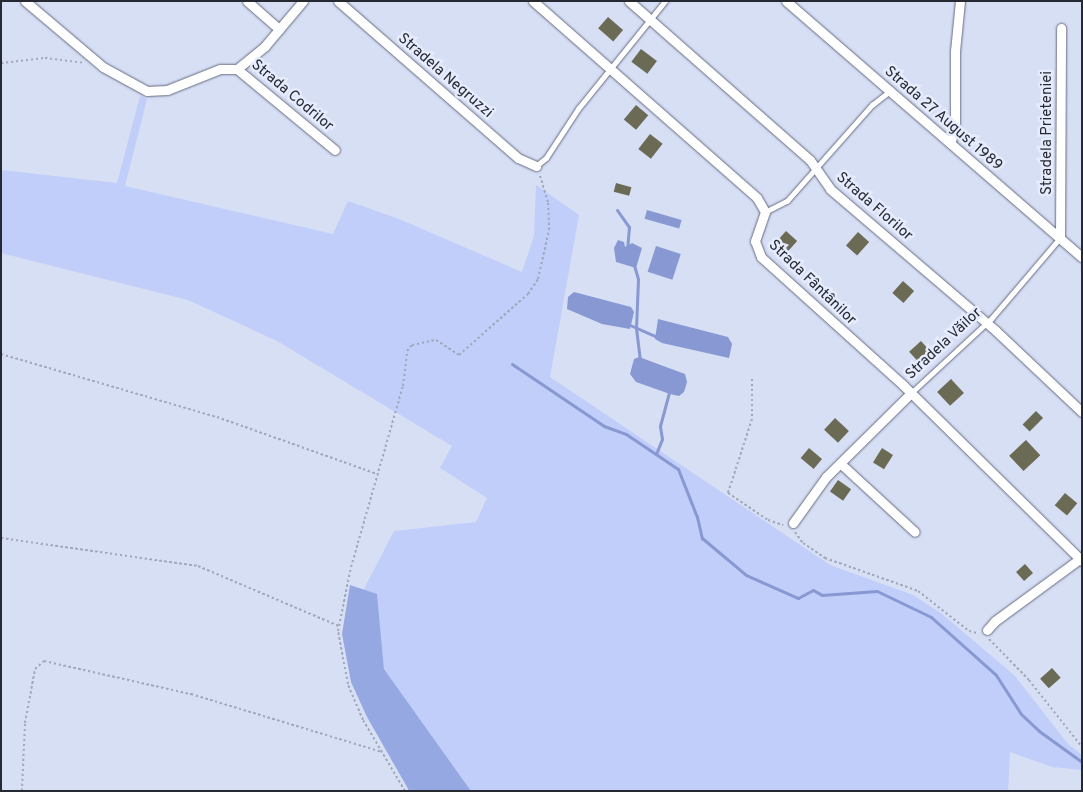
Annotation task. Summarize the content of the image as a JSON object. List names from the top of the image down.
{
  "streets": {
    "street": [
      "Stradela Negruzzi",
      "Strada Codrilor",
      "Strada 27 August 1989",
      "Stradela Prieteniei",
      "Strada Florilor",
      "Strada Fântânilor",
      "Stradela Văilor"
    ]
  },
  "crossings": [
    ["Strada 27 August 1989", "Stradela Prieteniei"],
    ["Strada 27 August 1989", "Stradela Văilor"],
    ["Stradela Prieteniei", "Stradela Văilor"],
    ["Strada Florilor", "Stradela Văilor"],
    ["Strada Fântânilor", "Stradela Văilor"]
  ]
}
